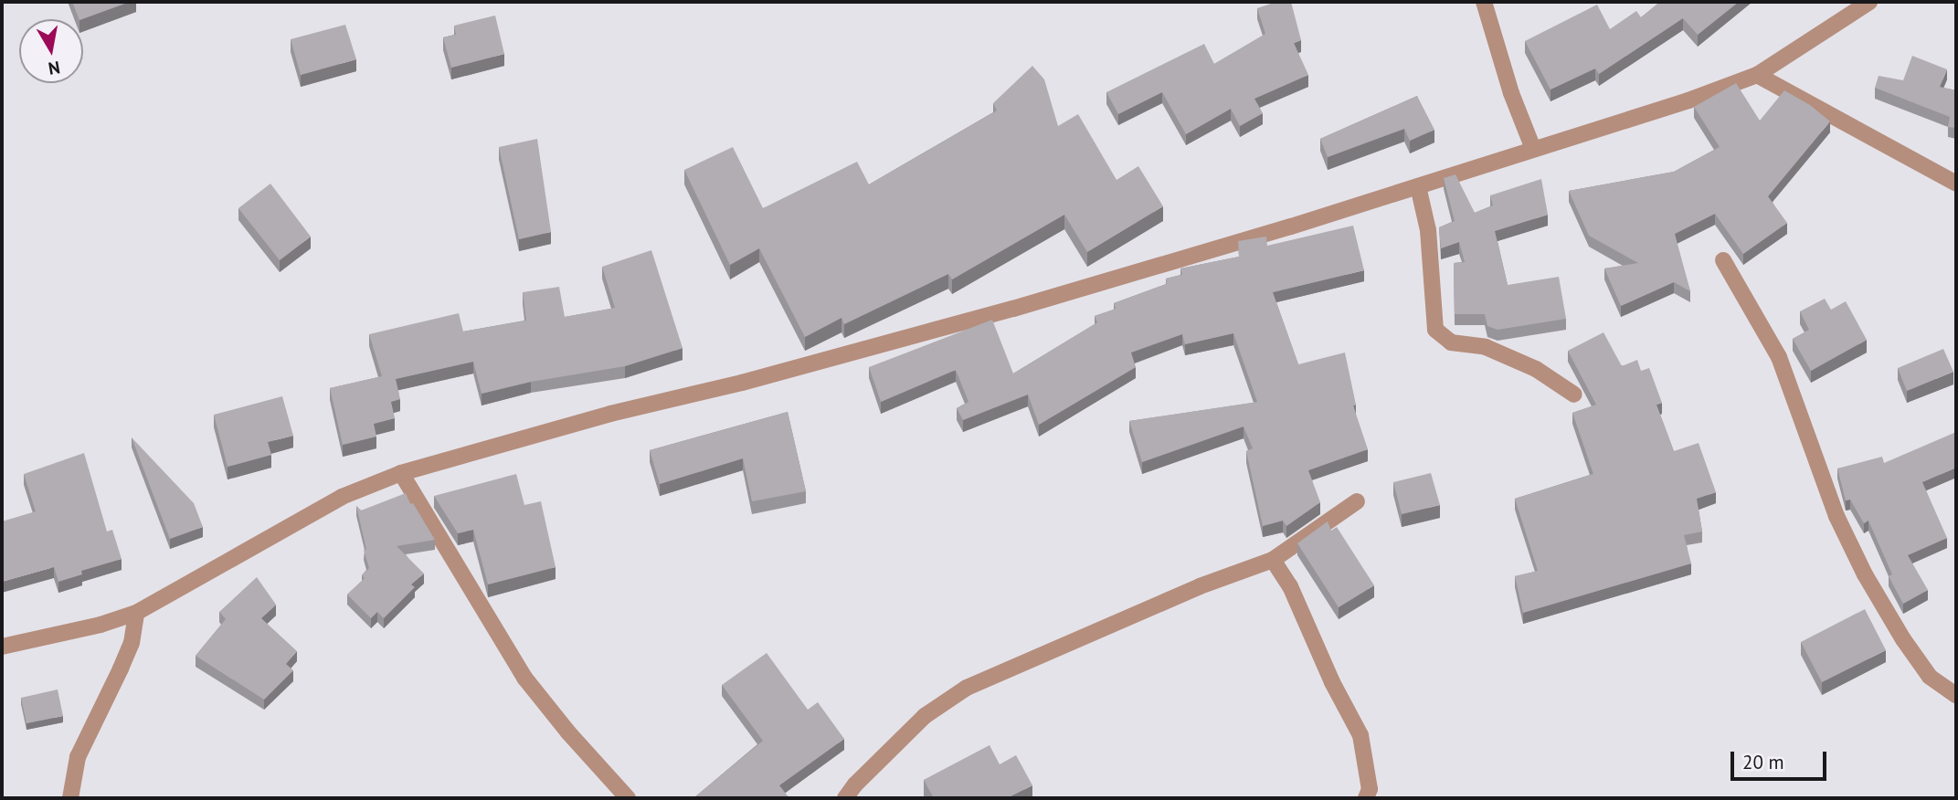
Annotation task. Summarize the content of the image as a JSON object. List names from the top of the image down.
{
  "scale_bar": "20 m",
  "north": "bottom"
}
